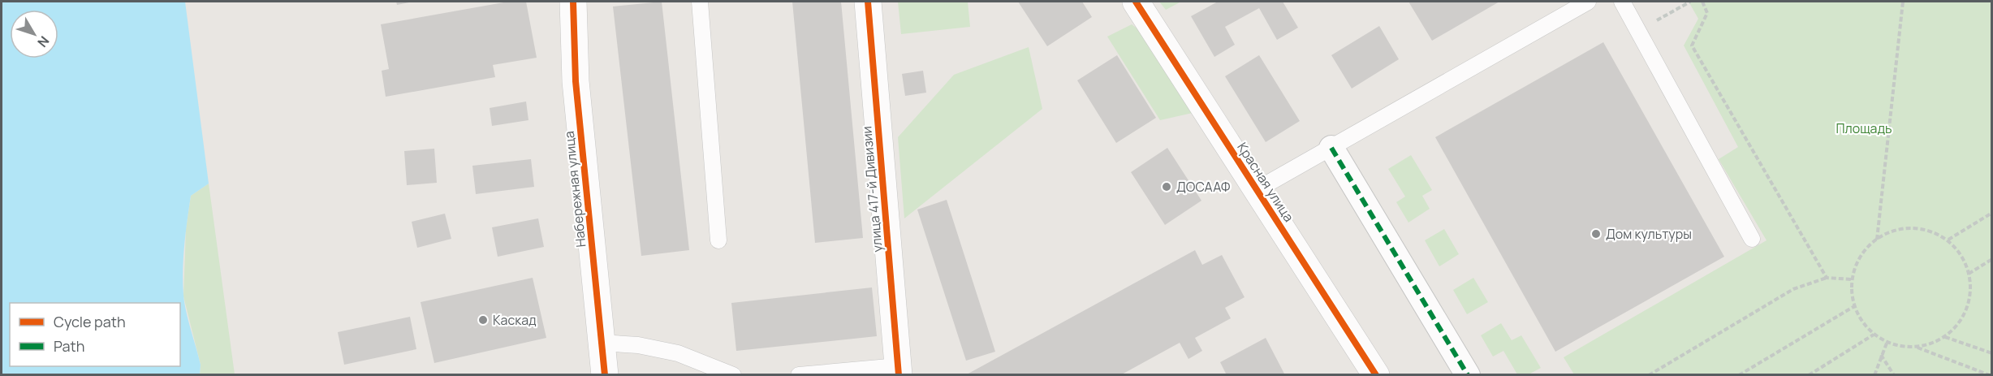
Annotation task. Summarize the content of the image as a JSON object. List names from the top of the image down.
{
  "streets": {
    "street": ["Красная улица", "Набережная улица", "улица 417-й Дивизии"]
  },
  "parks": ["Площадь"],
  "places": ["ДОСААФ", "Дом культуры", "Каскад"],
  "legend": ["Cycle path", "Path"],
  "north": "bottom right"
}
